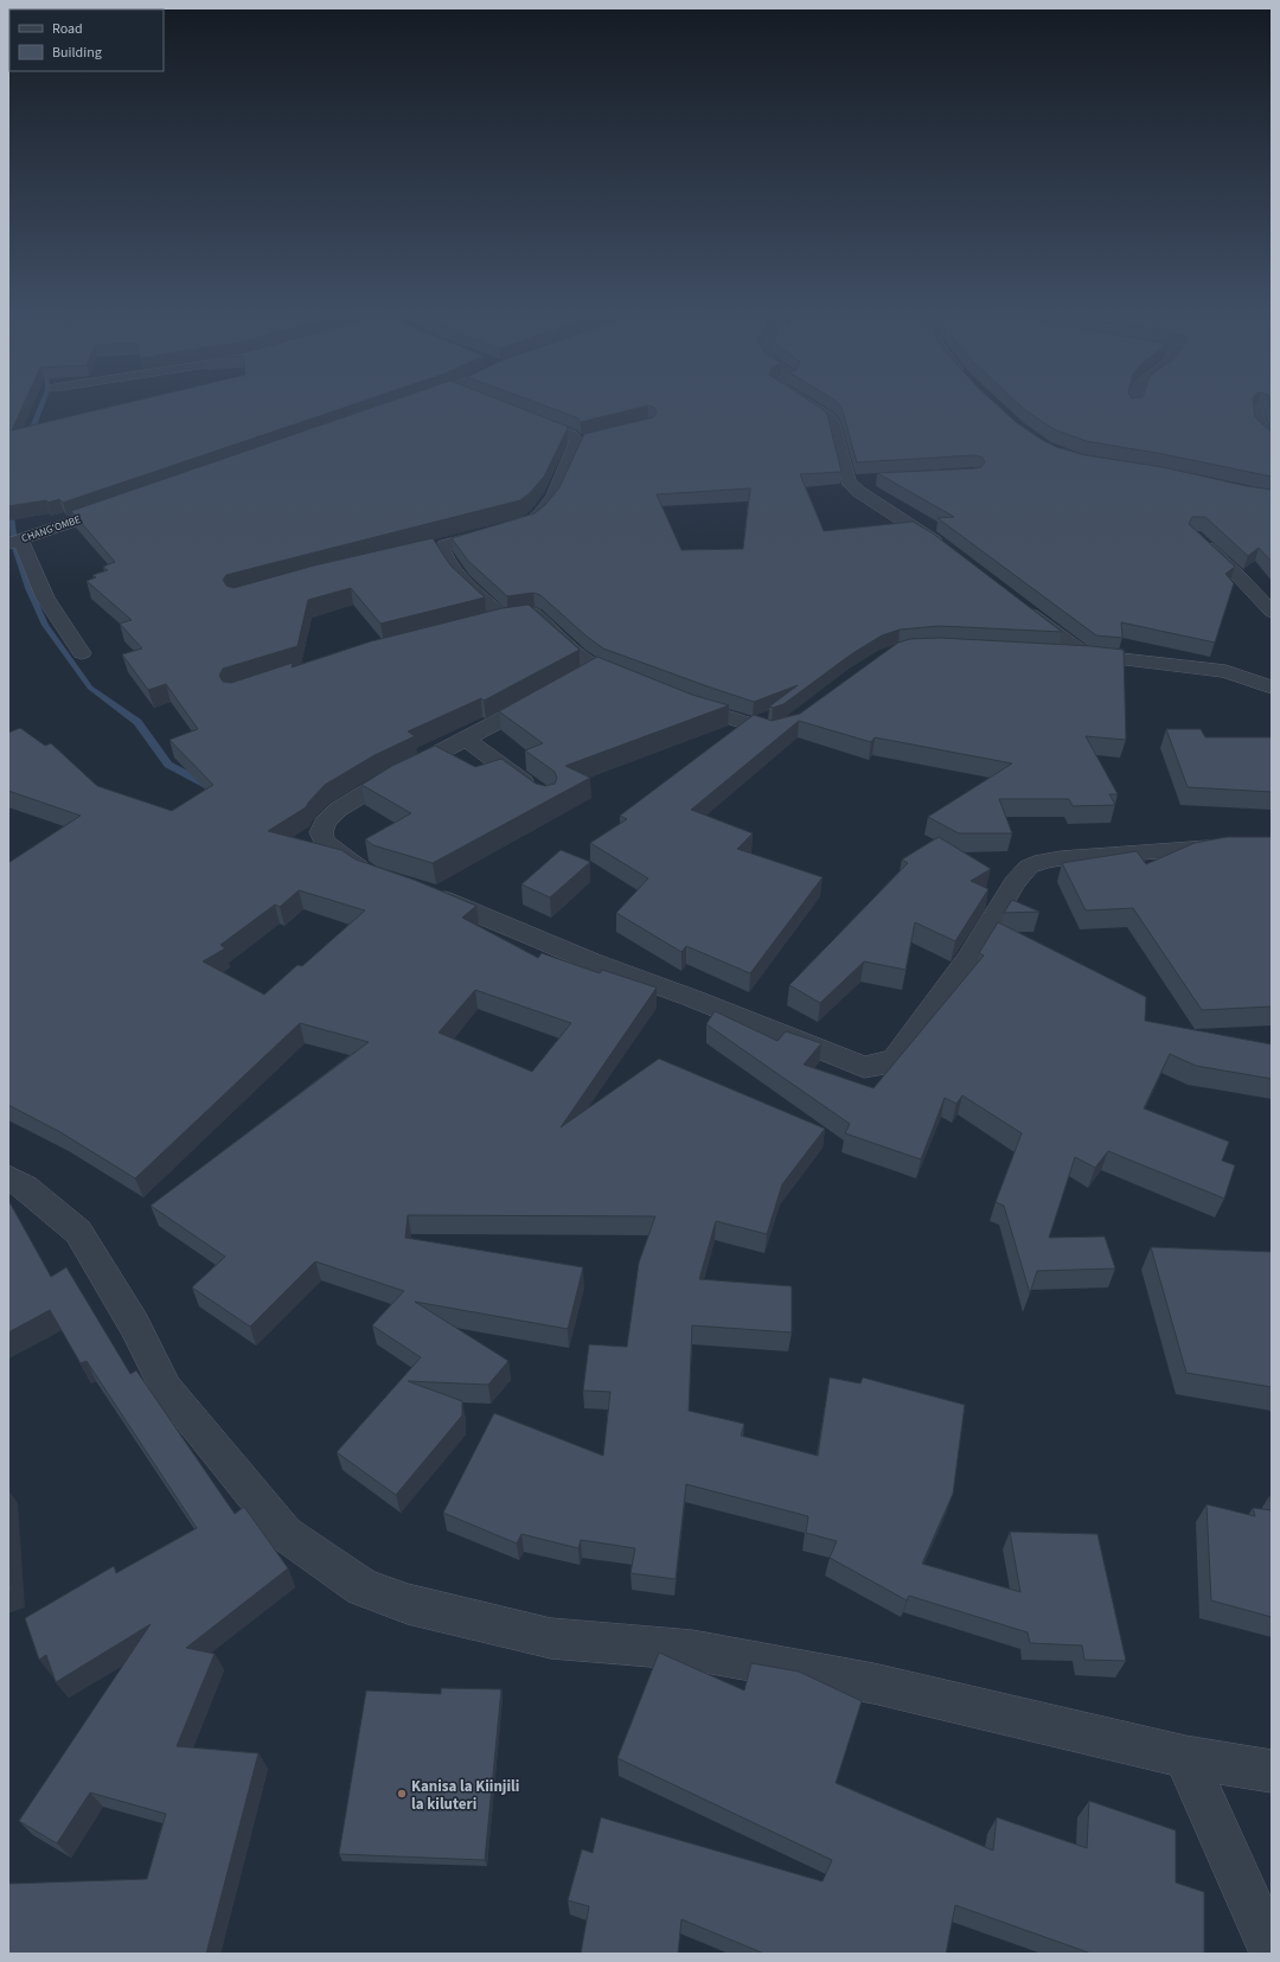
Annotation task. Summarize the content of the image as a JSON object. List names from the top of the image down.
{
  "streets": {
    "street": ["CHANG'OMBE"]
  },
  "places": ["Kanisa la Kiinjili la kiluteri"],
  "legend": ["Road", "Building"]
}
